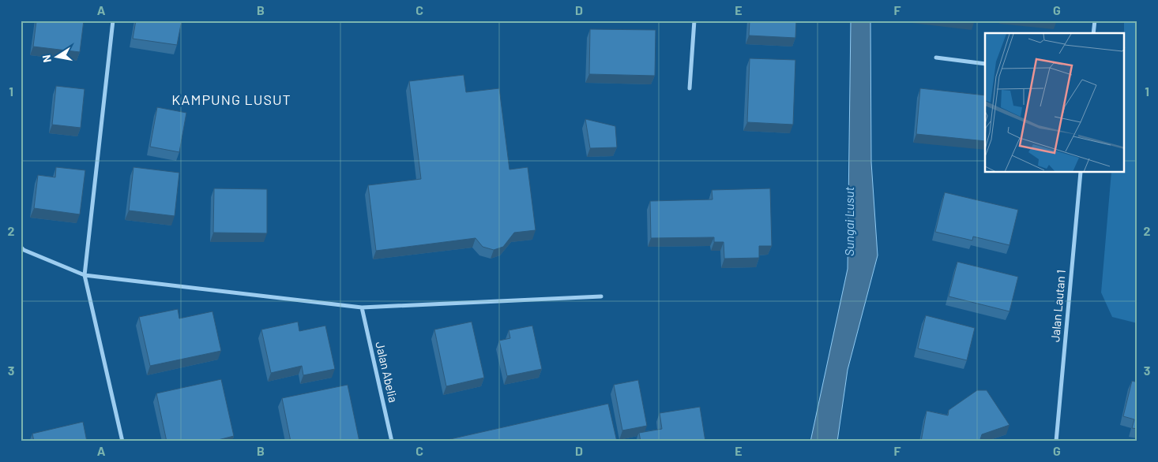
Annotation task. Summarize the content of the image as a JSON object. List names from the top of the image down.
{
  "streets": {
    "street": ["Jalan Lautan 1", "Jalan Abelia"]
  },
  "districts": ["KAMPUNG LUSUT"],
  "water": ["Sungai Lusut"],
  "north": "left",
  "grid": {
    "columns": [
      "A",
      "B",
      "C",
      "D",
      "E",
      "F",
      "G"
    ],
    "rows": ["1", "2", "3"]
  }
}
